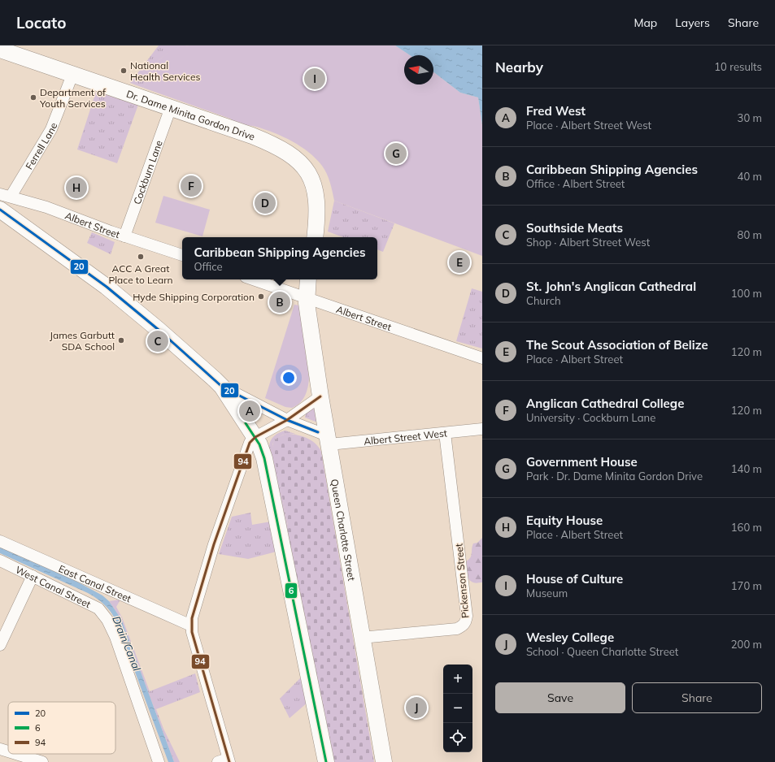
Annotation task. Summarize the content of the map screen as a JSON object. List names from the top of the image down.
{
  "streets": {
    "main road": ["Dr. Dame Minita Gordon Drive", "Albert Street West", "Queen Charlotte Street"],
    "street": [
      "Ferrell Lane",
      "Cockburn Lane",
      "Albert Street",
      "Pickenson Street",
      "East Canal Street",
      "West Canal Street"
    ]
  },
  "crossings": [
    ["Dr. Dame Minita Gordon Drive", "Ferrell Lane"],
    ["Dr. Dame Minita Gordon Drive", "Cockburn Lane"],
    ["Ferrell Lane", "Albert Street"],
    ["Cockburn Lane", "Albert Street"],
    ["Albert Street", "Queen Charlotte Street"],
    ["Albert Street West", "Queen Charlotte Street"],
    ["Albert Street West", "Pickenson Street"],
    ["Queen Charlotte Street", "Pickenson Street"]
  ],
  "water": ["Drain/Canal"],
  "places": [
    "National Health Services",
    "Department of Youth Services",
    "ACC A Great Place to Learn",
    "Hyde Shipping Corporation",
    "James Garbutt SDA School"
  ],
  "lines": ["transit line 20", "transit line 94", "transit line 6"],
  "legend": ["20", "6", "94"],
  "north": "left",
  "page": {
    "header": "Locato",
    "nav": ["Map", "Layers", "Share"],
    "heading": ["Nearby", "10 results"],
    "pins": [
      "I",
      "G",
      "F",
      "H",
      "D",
      "E",
      "B",
      "C",
      "A",
      "J"
    ],
    "list": [
      {
        "mark": "A",
        "name": "Fred West",
        "note": "Place · Albert Street West",
        "value": "30 m"
      },
      {
        "mark": "B",
        "name": "Caribbean Shipping Agencies",
        "note": "Office · Albert Street",
        "value": "40 m"
      },
      {
        "mark": "C",
        "name": "Southside Meats",
        "note": "Shop · Albert Street West",
        "value": "80 m"
      },
      {
        "mark": "D",
        "name": "St. John's Anglican Cathedral",
        "note": "Church",
        "value": "100 m"
      },
      {
        "mark": "E",
        "name": "The Scout Association of Belize",
        "note": "Place · Albert Street",
        "value": "120 m"
      },
      {
        "mark": "F",
        "name": "Anglican Cathedral College",
        "note": "University · Cockburn Lane",
        "value": "120 m"
      },
      {
        "mark": "G",
        "name": "Government House",
        "note": "Park · Dr. Dame Minita Gordon Drive",
        "value": "140 m"
      },
      {
        "mark": "H",
        "name": "Equity House",
        "note": "Place · Albert Street",
        "value": "160 m"
      },
      {
        "mark": "I",
        "name": "House of Culture",
        "note": "Museum",
        "value": "170 m"
      },
      {
        "mark": "J",
        "name": "Wesley College",
        "note": "School · Queen Charlotte Street",
        "value": "200 m"
      }
    ],
    "popup": ["Caribbean Shipping Agencies", "Office"],
    "map_buttons": ["+", "−"],
    "buttons": ["Save", "Share"]
  }
}
